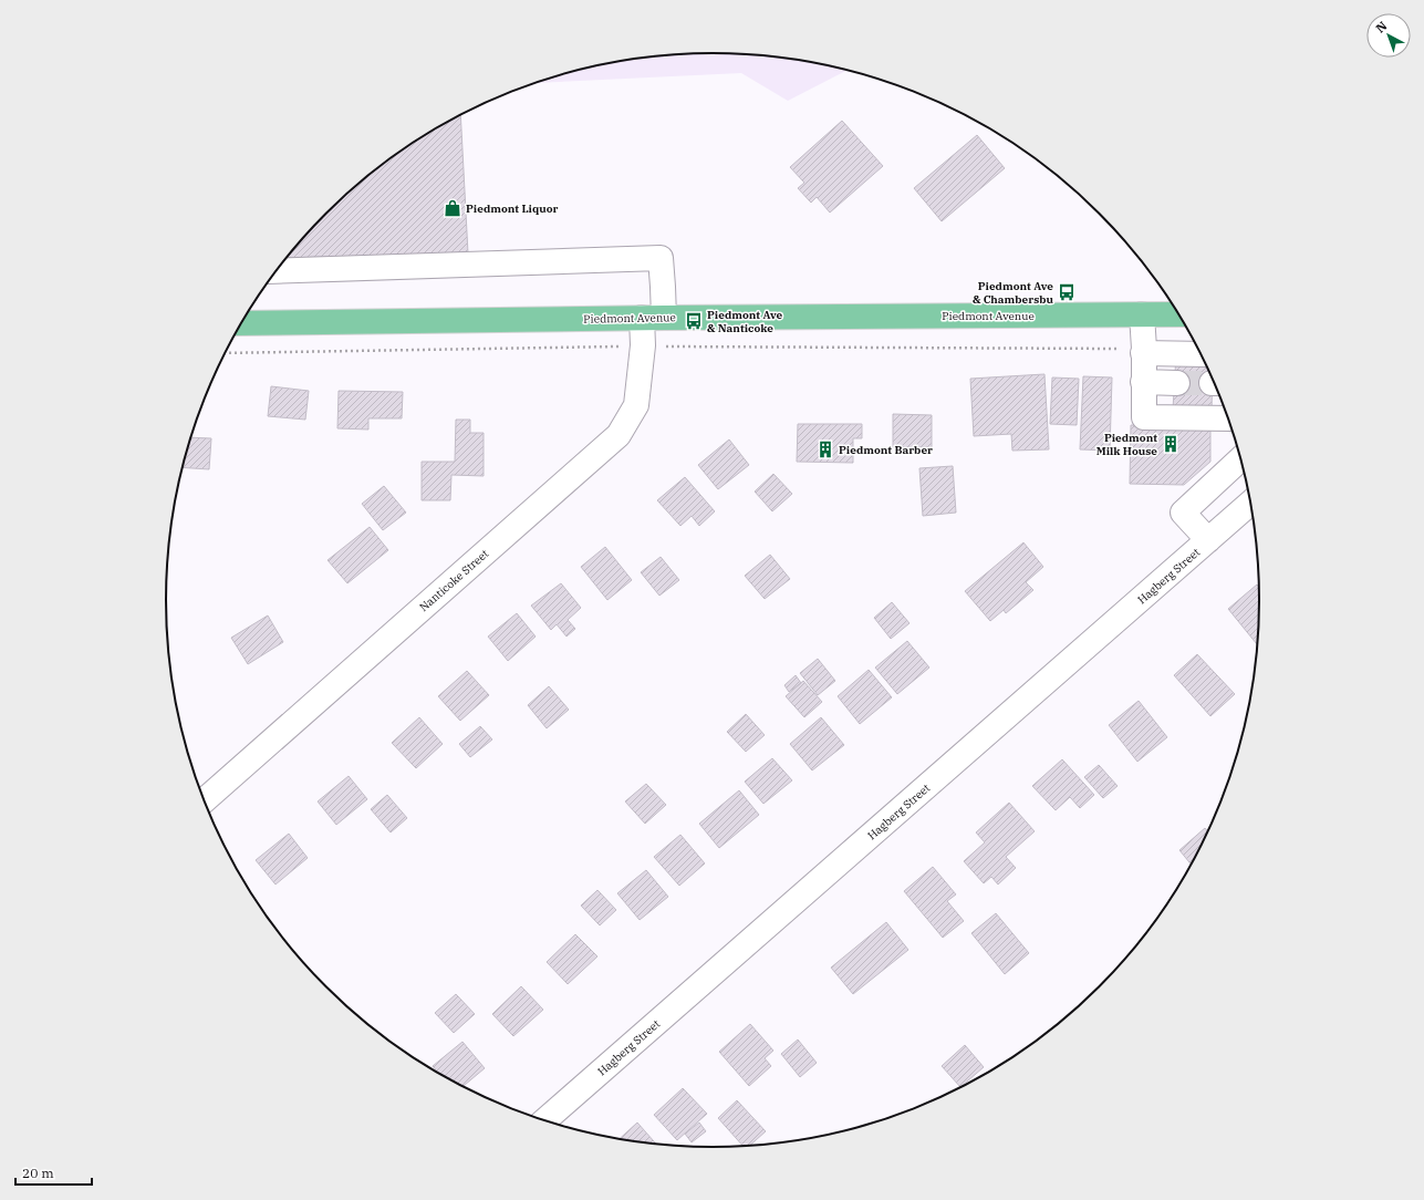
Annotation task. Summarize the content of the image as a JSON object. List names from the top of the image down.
{
  "streets": {
    "main road": ["Piedmont Avenue"],
    "street": ["Hagberg Street", "Nanticoke Street"]
  },
  "crossings": [
    ["Piedmont Avenue", "Nanticoke Street"]
  ],
  "places": {
    "shop": ["Piedmont Liquor"],
    "bus stop": ["Piedmont Ave & Chambersbu", "Piedmont Ave & Nanticoke"],
    "building": ["Piedmont Milk House", "Piedmont Barber"]
  },
  "scale_bar": "20 m",
  "north": "top left"
}
